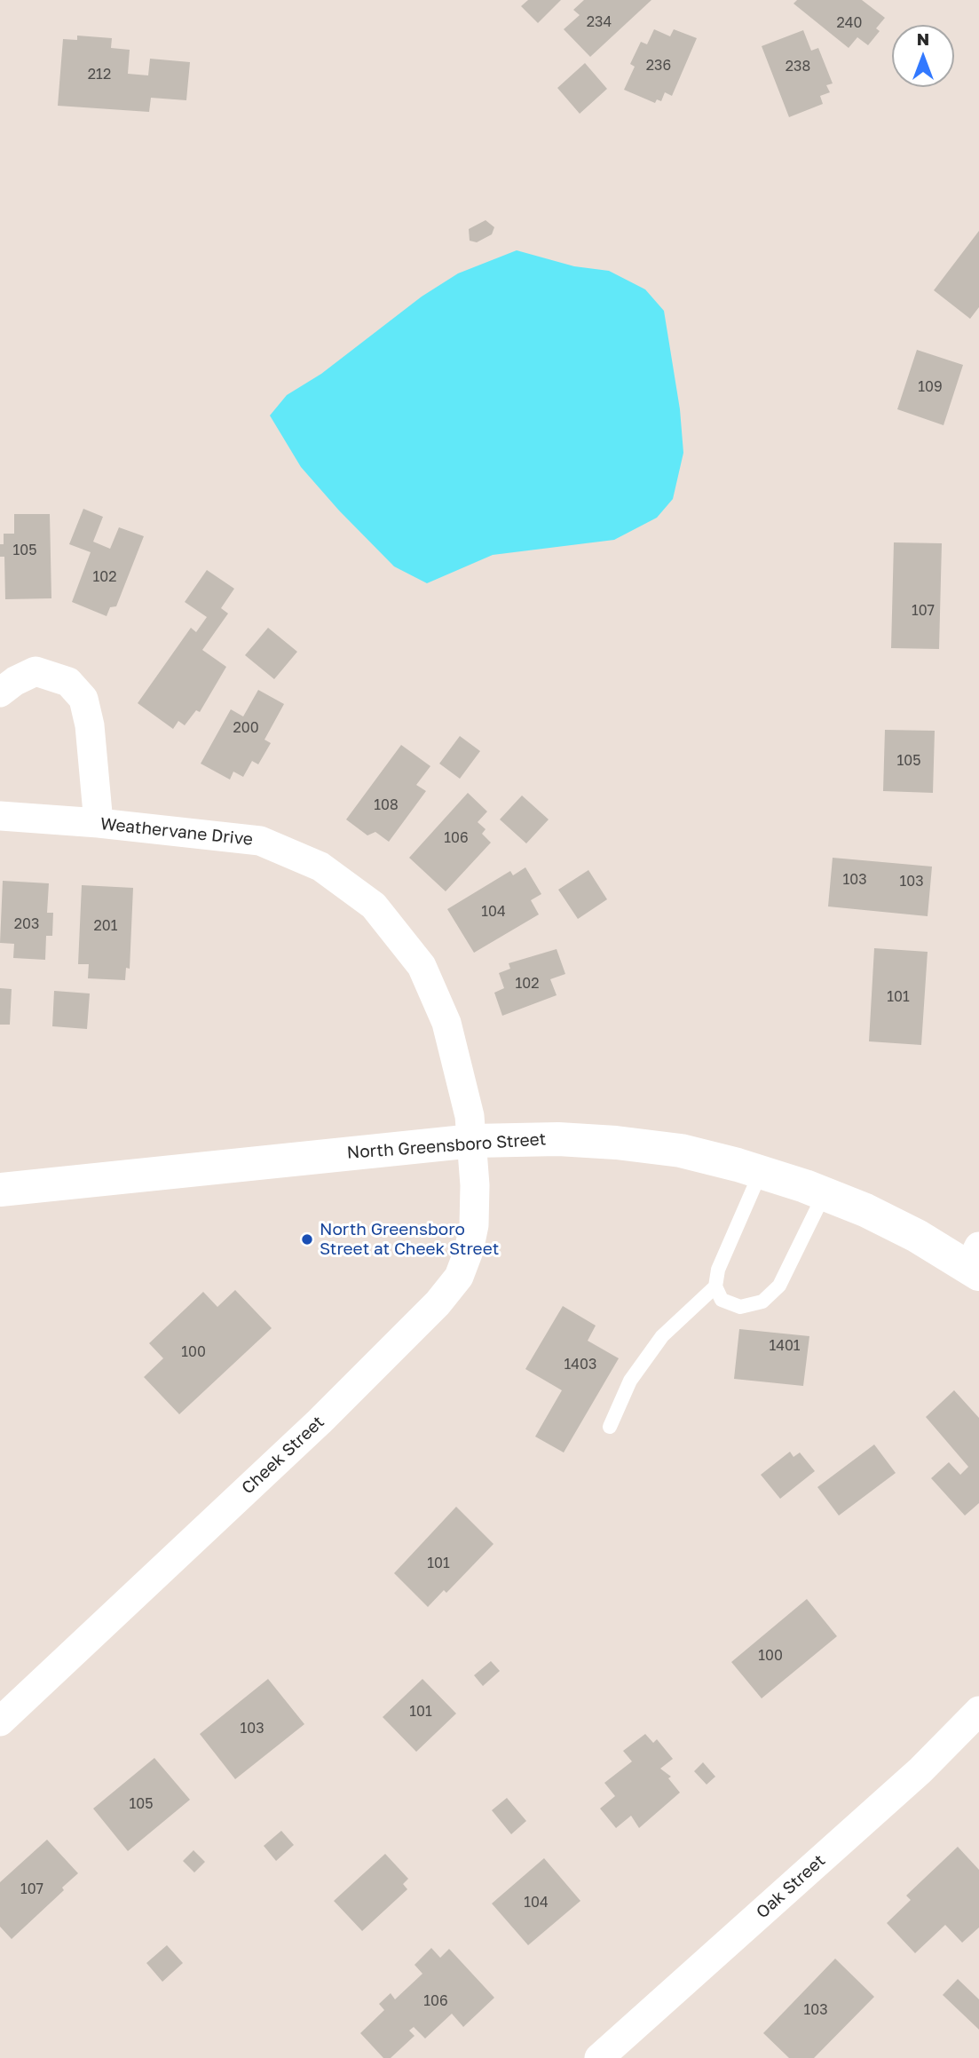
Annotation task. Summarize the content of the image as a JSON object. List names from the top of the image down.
{
  "streets": {
    "main road": ["North Greensboro Street"],
    "street": ["Weathervane Drive", "Cheek Street", "Oak Street"]
  },
  "crossings": [
    ["Weathervane Drive", "North Greensboro Street"],
    ["Weathervane Drive", "Cheek Street"],
    ["North Greensboro Street", "Cheek Street"]
  ],
  "places": ["North Greensboro Street at Cheek Street"],
  "house_numbers": [
    "234",
    "240",
    "236",
    "238",
    "212",
    "109",
    "105",
    "102",
    "107",
    "200",
    "105",
    "108",
    "106",
    "103",
    "103",
    "104",
    "203",
    "201",
    "102",
    "101",
    "1401",
    "100",
    "1403",
    "101",
    "100",
    "101",
    "103",
    "105",
    "107",
    "104",
    "106",
    "103"
  ],
  "north": "top"
}
